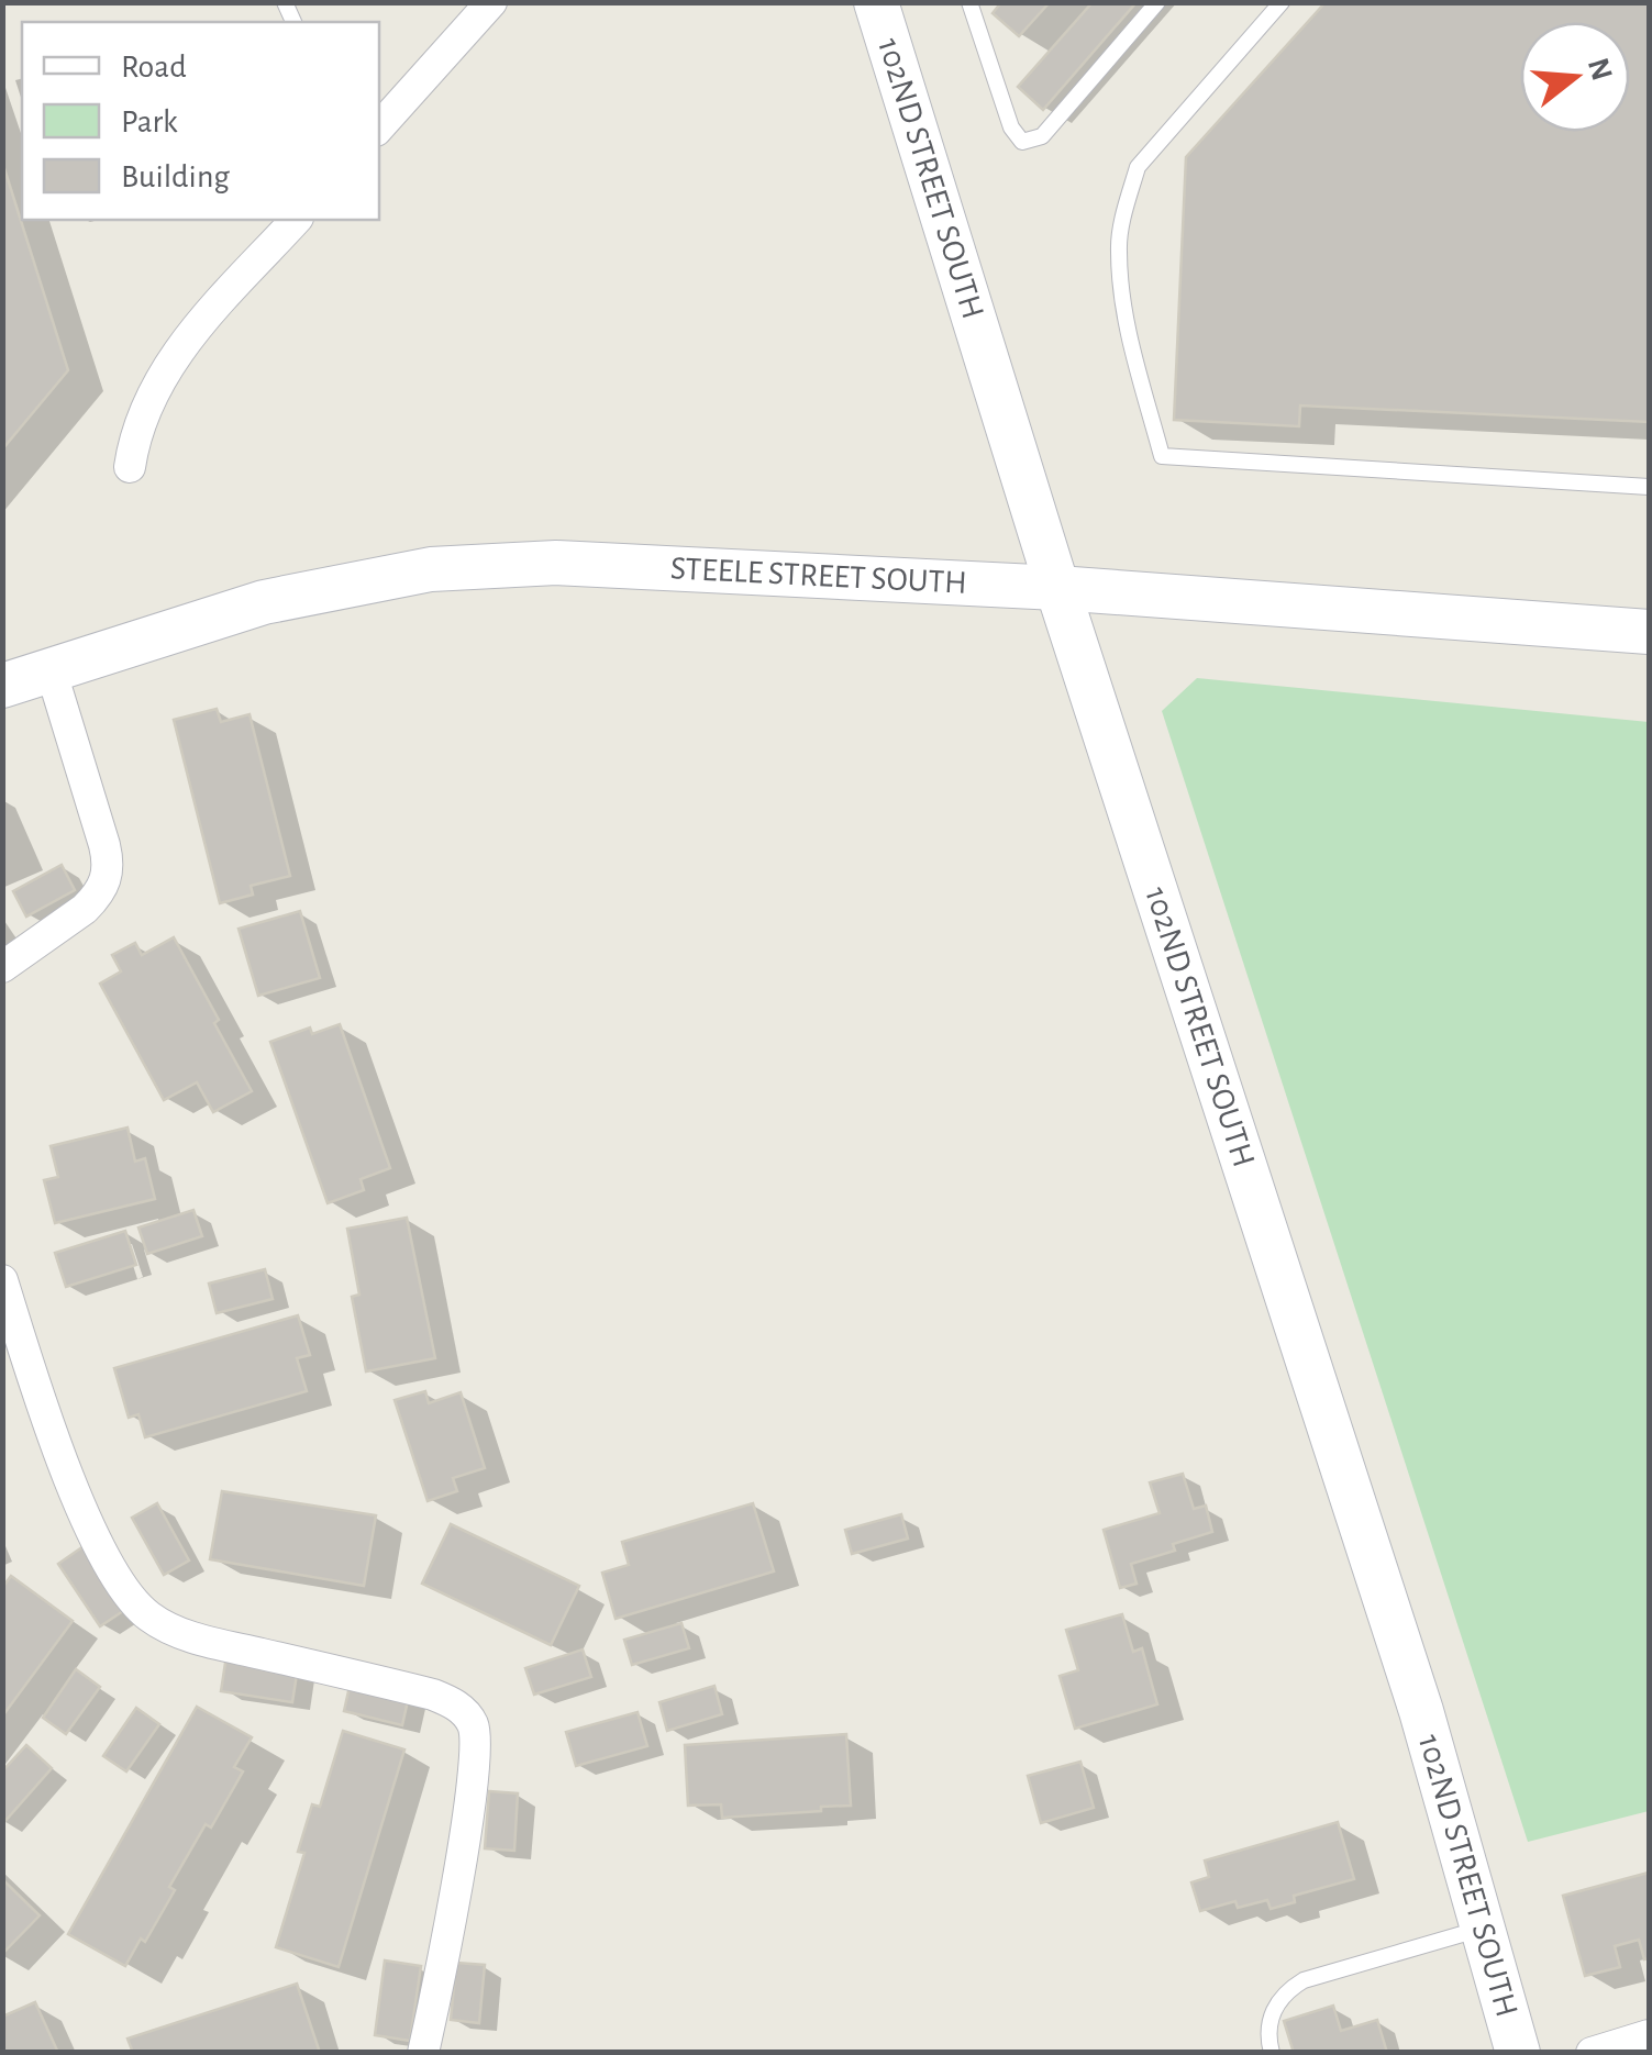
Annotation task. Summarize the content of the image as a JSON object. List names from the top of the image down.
{
  "streets": {
    "street": ["102ND STREET SOUTH", "STEELE STREET SOUTH"]
  },
  "crossings": [
    ["102ND STREET SOUTH", "STEELE STREET SOUTH"]
  ],
  "legend": ["Road", "Park", "Building"],
  "north": "right"
}
